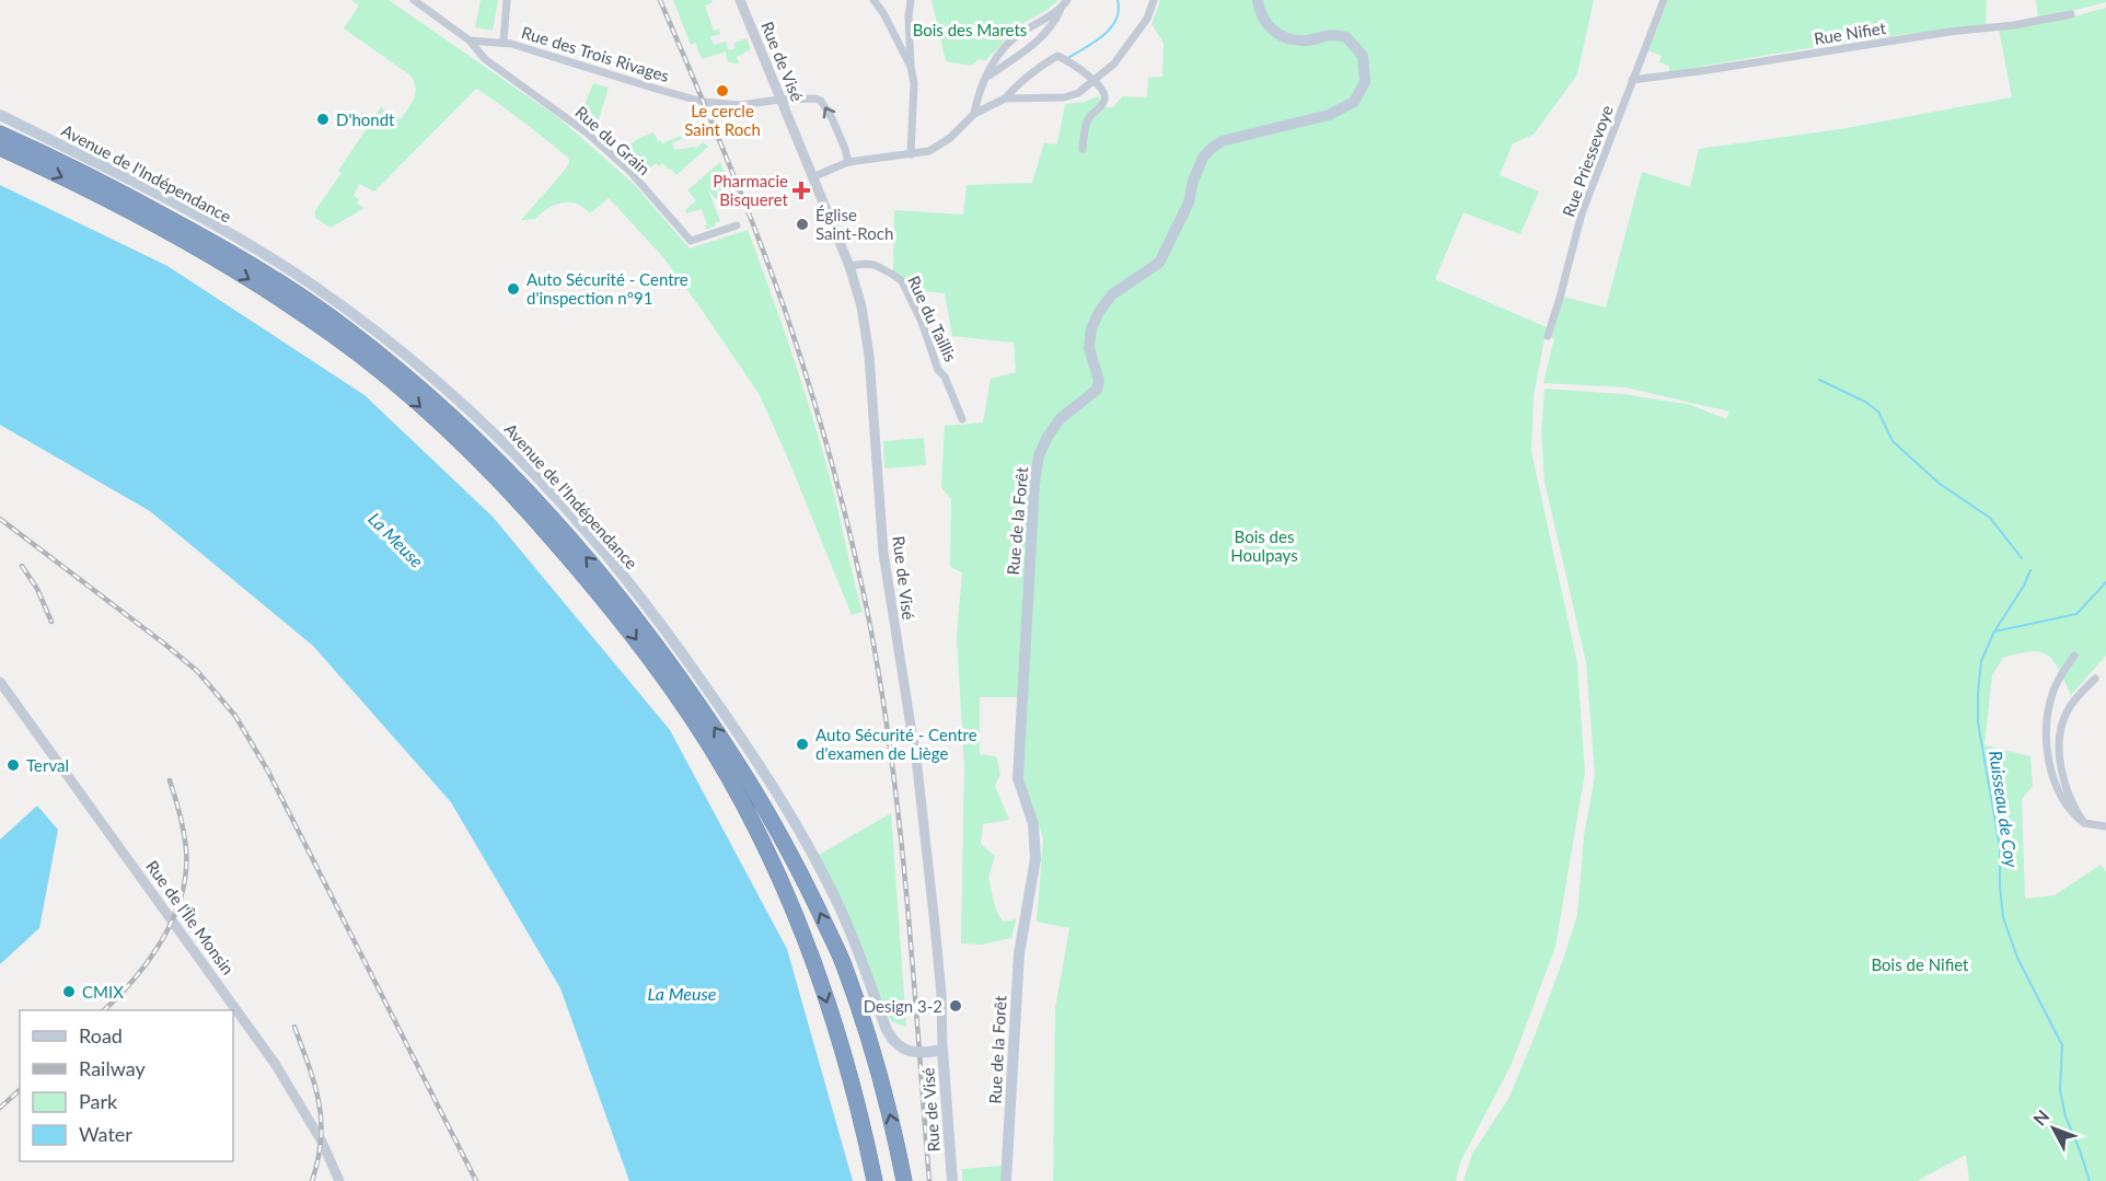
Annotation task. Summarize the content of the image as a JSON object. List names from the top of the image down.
{
  "streets": {
    "main road": ["Rue de Visé", "Avenue de l'Indépendance", "Rue de la Forêt"],
    "street": [
      "Rue Nifiet",
      "Rue des Trois Rivages",
      "Rue du Grain",
      "Rue Priessevoye",
      "Rue du Taillis",
      "Rue de l'Île Monsin"
    ]
  },
  "crossings": [
    ["Rue Nifiet", "Rue Priessevoye"],
    ["Rue des Trois Rivages", "Rue de Visé"],
    ["Rue des Trois Rivages", "Rue du Grain"],
    ["Rue de Visé", "Avenue de l'Indépendance"],
    ["Rue de Visé", "Rue du Taillis"]
  ],
  "water": ["La Meuse", "Ruisseau de Coy"],
  "parks": ["Bois des Marets", "Bois des Houlpays", "Bois de Nifiet"],
  "places": {
    "other": [
      "Le cercle Saint Roch",
      "D'hondt",
      "Église Saint-Roch",
      "Auto Sécurité - Centre d'inspection n°91",
      "Auto Sécurité - Centre d'examen de Liège",
      "Terval",
      "CMIX",
      "Design 3-2"
    ],
    "health": ["Pharmacie Bisqueret"]
  },
  "legend": [
    "Road",
    "Railway",
    "Park",
    "Water"
  ],
  "north": "top left"
}
